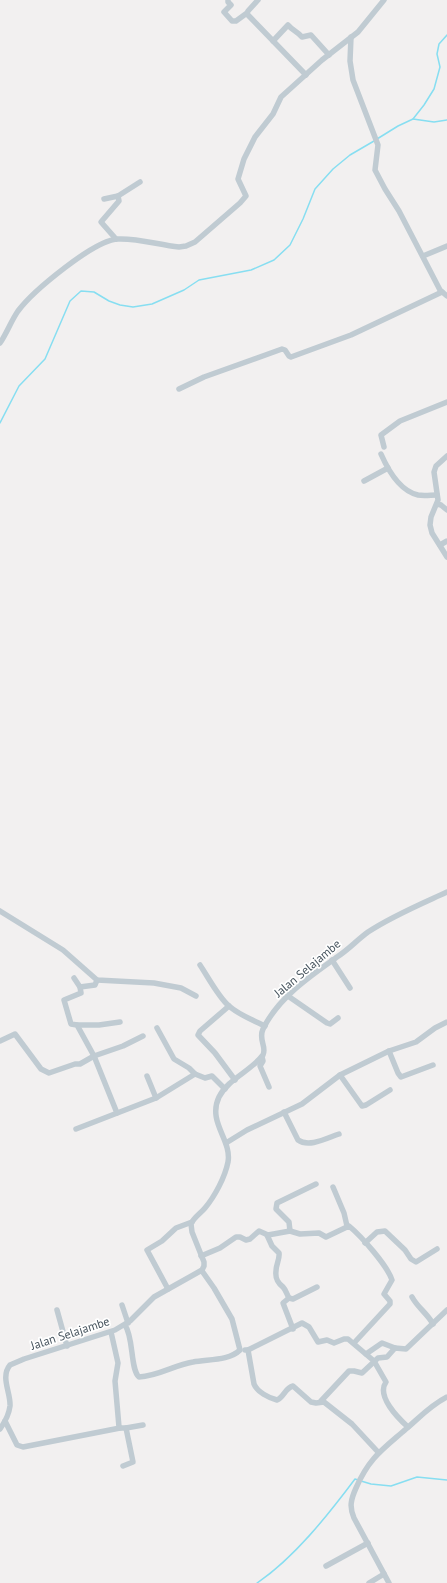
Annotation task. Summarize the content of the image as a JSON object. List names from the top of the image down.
{
  "streets": {
    "street": ["Jalan Selajambe"]
  }
}
